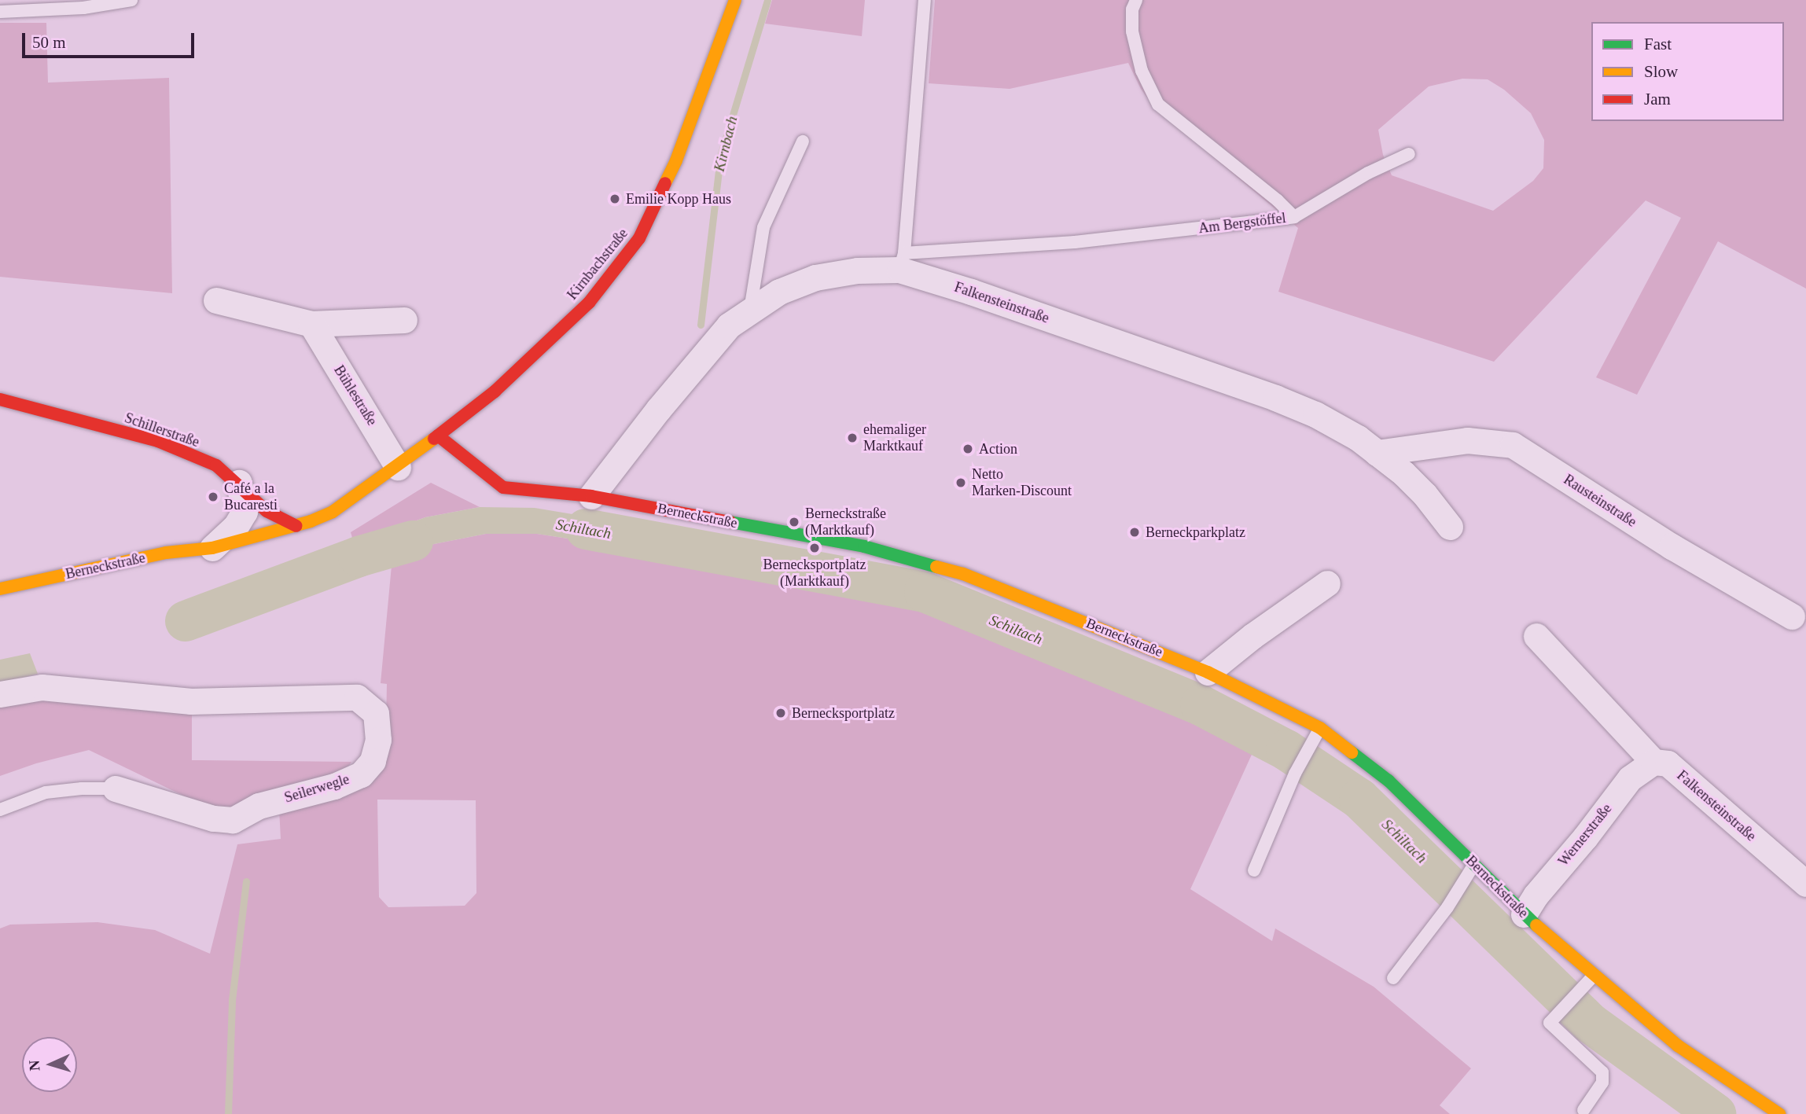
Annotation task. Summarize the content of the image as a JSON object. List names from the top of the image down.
{
  "streets": {
    "main road": ["Kirnbachstraße", "Schillerstraße", "Berneckstraße"],
    "street": [
      "Falkensteinstraße",
      "Bühlestraße",
      "Rausteinstraße",
      "Seilerwegle",
      "Wernerstraße"
    ],
    "lane": ["Am Bergstöffel"]
  },
  "crossings": [
    ["Am Bergstöffel", "Falkensteinstraße"],
    ["Kirnbachstraße", "Berneckstraße"],
    ["Falkensteinstraße", "Rausteinstraße"],
    ["Falkensteinstraße", "Berneckstraße"],
    ["Falkensteinstraße", "Wernerstraße"],
    ["Bühlestraße", "Berneckstraße"],
    ["Schillerstraße", "Berneckstraße"],
    ["Berneckstraße", "Wernerstraße"]
  ],
  "water": ["Kirnbach", "Schiltach"],
  "places": [
    "Emilie Kopp Haus",
    "ehemaliger Marktkauf",
    "Action",
    "Netto Marken-Discount",
    "Café a la Bucaresti",
    "Berneckstraße (Marktkauf)",
    "Berneckparkplatz",
    "Bernecksportplatz (Marktkauf)",
    "Bernecksportplatz"
  ],
  "legend": ["Fast", "Slow", "Jam"],
  "scale_bar": "50 m",
  "north": "left"
}
